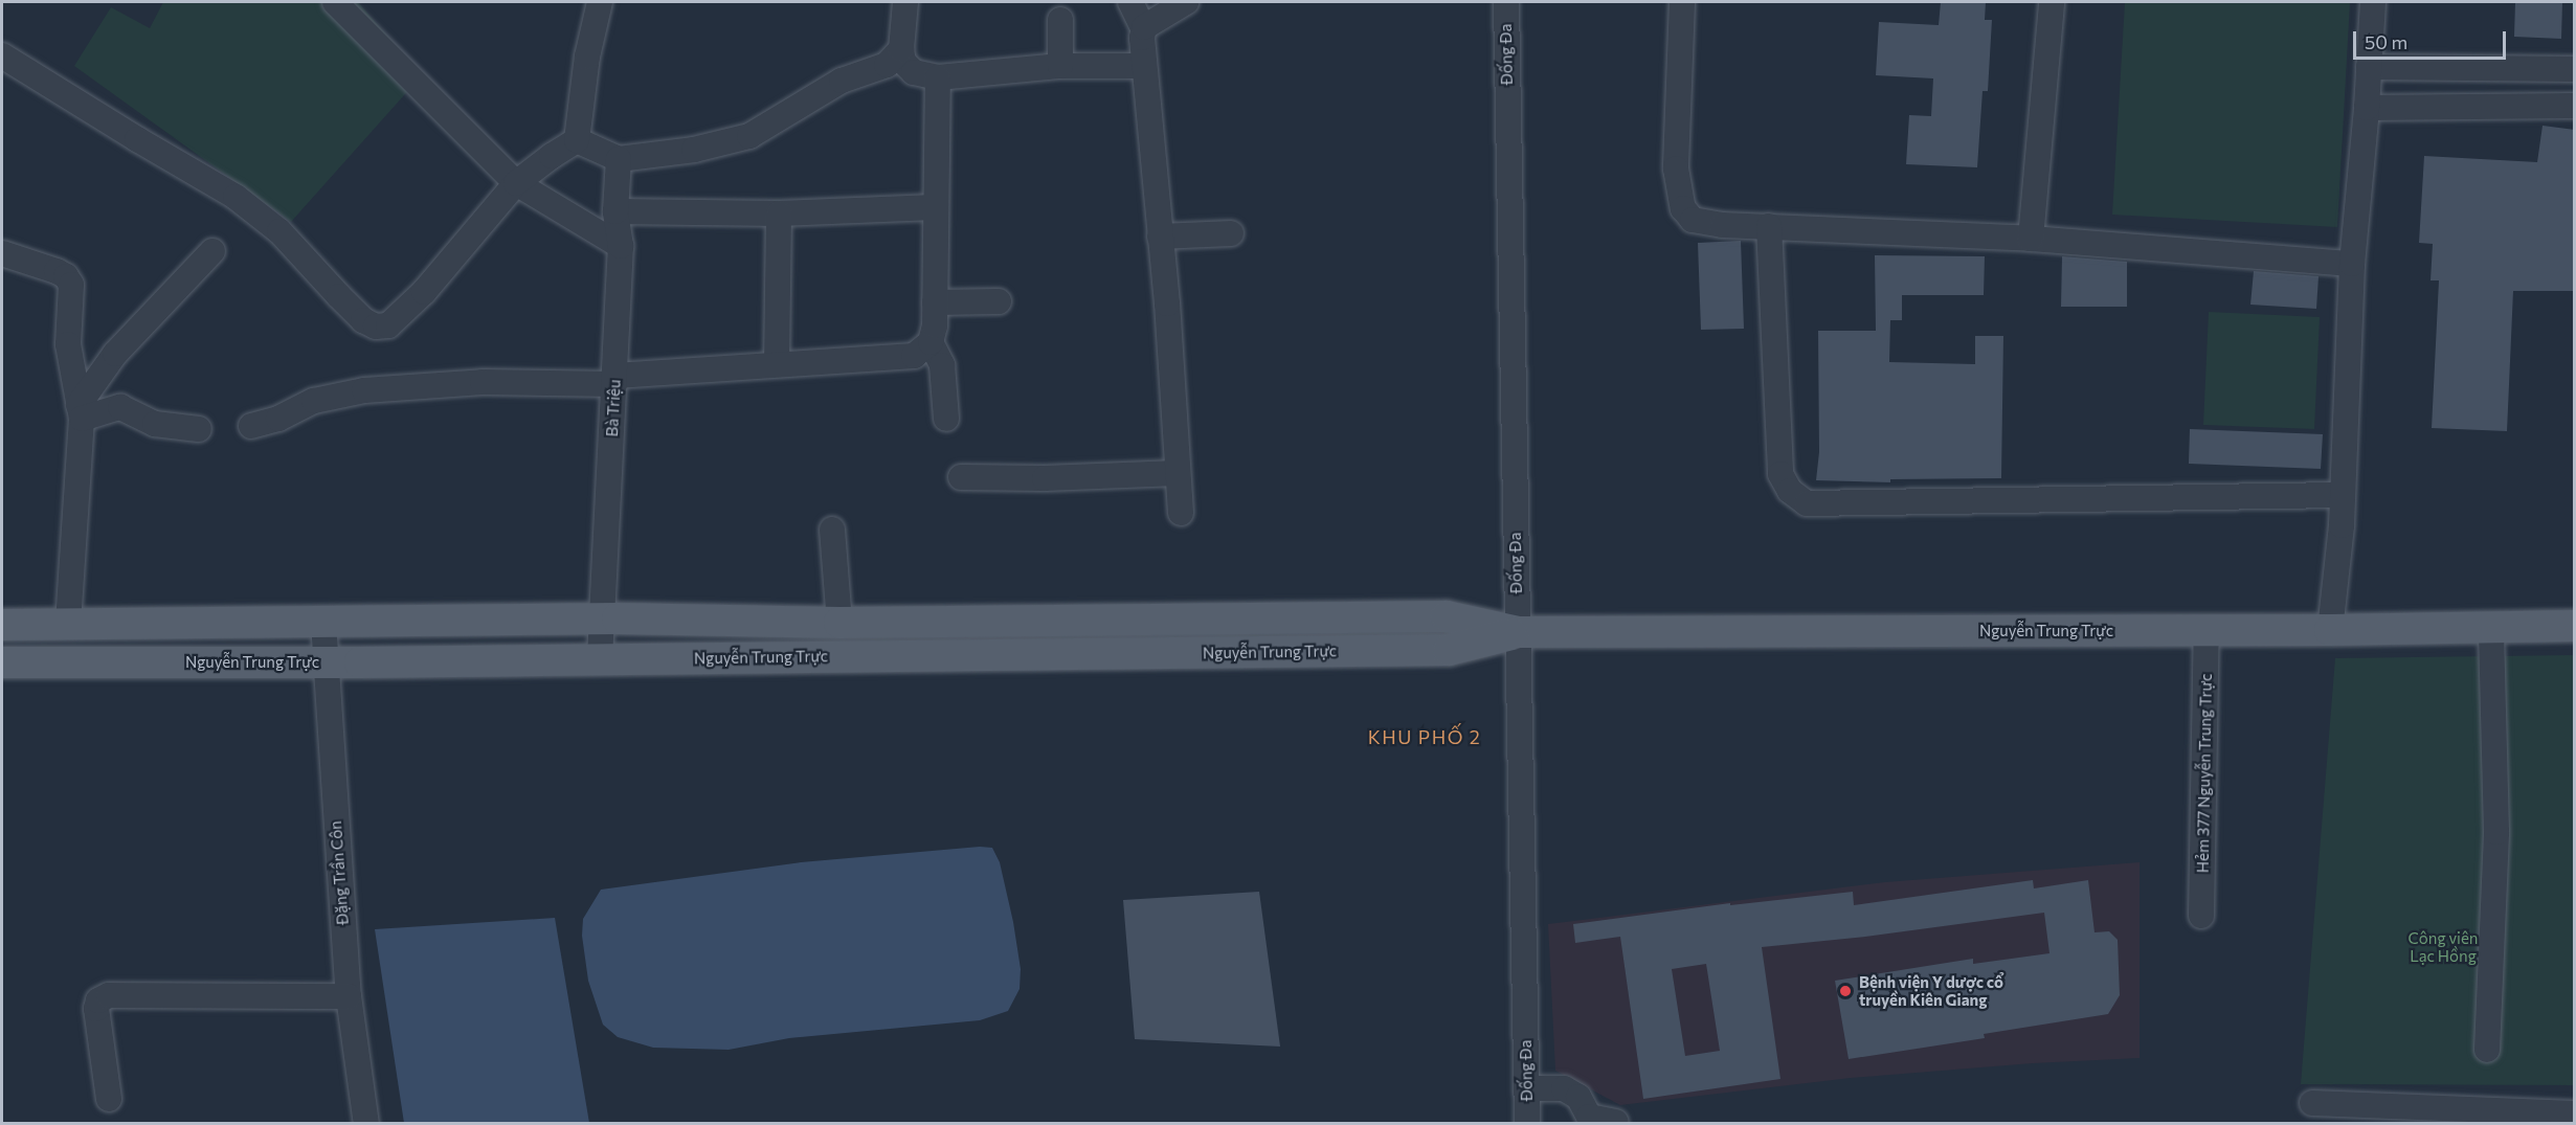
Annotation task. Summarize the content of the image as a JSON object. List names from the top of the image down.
{
  "streets": {
    "main road": ["Nguyễn Trung Trực"],
    "street": [
      "Đống Đa",
      "Bà Triệu",
      "Hẻm 377 Nguyễn Trung Trực",
      "Đặng Trần Côn"
    ]
  },
  "crossings": [
    ["Đống Đa", "Nguyễn Trung Trực"],
    ["Bà Triệu", "Nguyễn Trung Trực"],
    ["Nguyễn Trung Trực", "Hẻm 377 Nguyễn Trung Trực"],
    ["Nguyễn Trung Trực", "Đặng Trần Côn"]
  ],
  "districts": ["KHU PHỐ 2"],
  "parks": ["Công viên Lạc Hồng"],
  "places": ["Bệnh viện Y dược cổ truyền Kiên Giang"],
  "scale_bar": "50 m"
}
